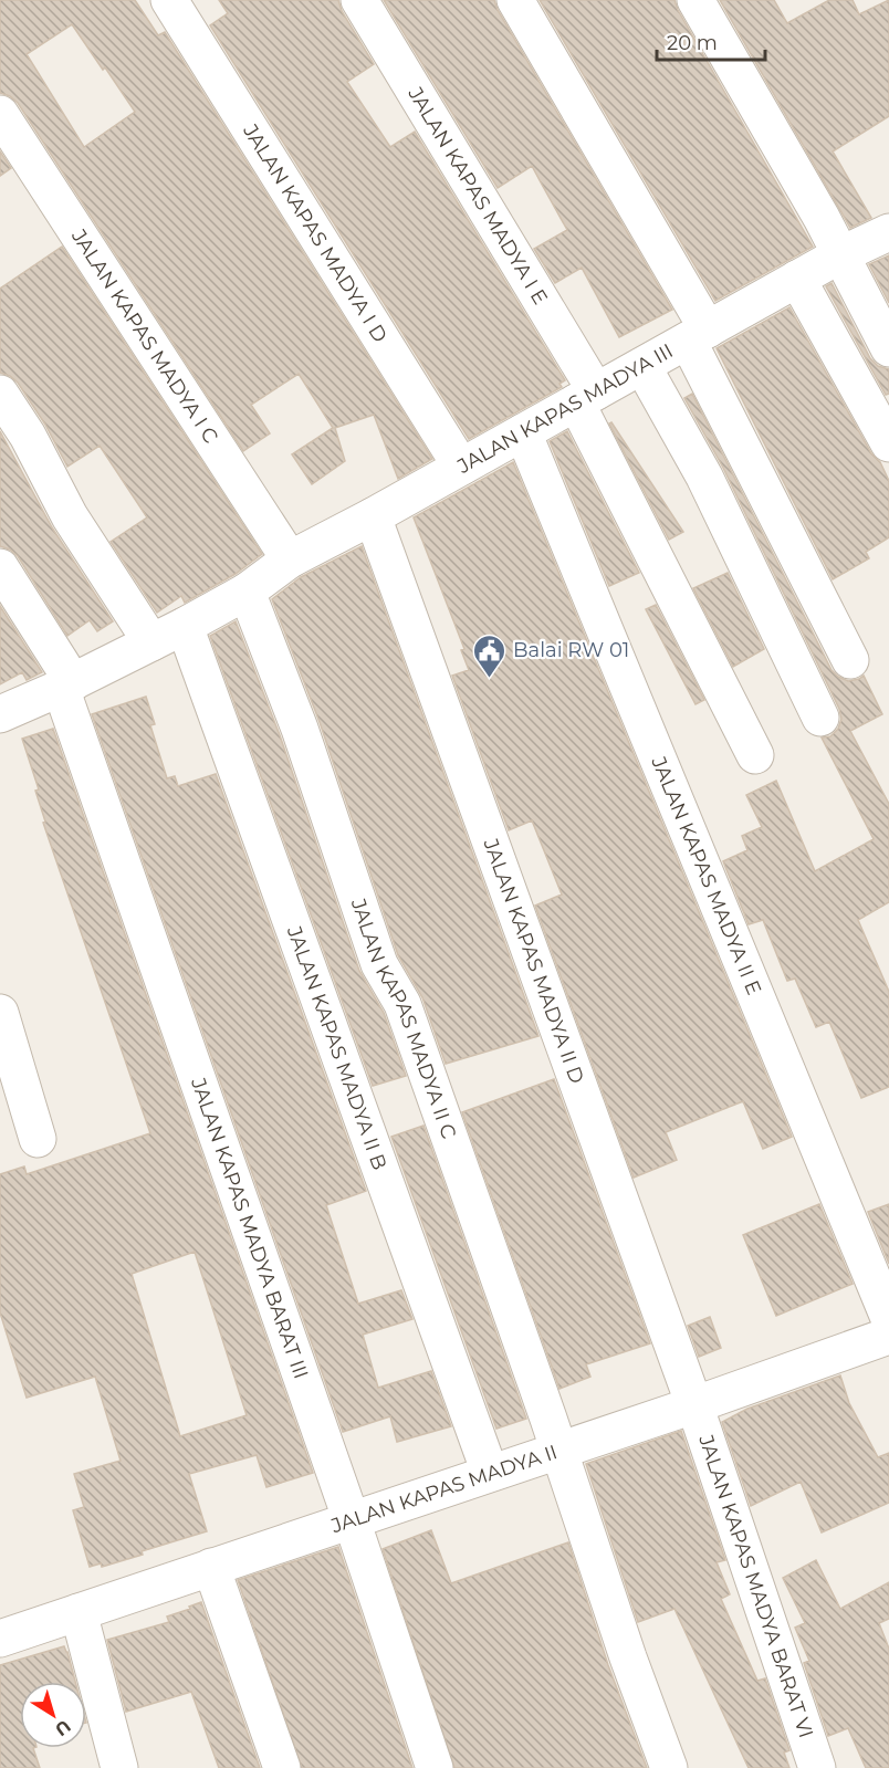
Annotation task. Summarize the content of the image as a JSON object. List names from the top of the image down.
{
  "streets": {
    "street": [
      "JALAN KAPAS MADYA I E",
      "JALAN KAPAS MADYA I D",
      "JALAN KAPAS MADYA I C",
      "JALAN KAPAS MADYA III",
      "JALAN KAPAS MADYA II E",
      "JALAN KAPAS MADYA II D",
      "JALAN KAPAS MADYA II C",
      "JALAN KAPAS MADYA II B",
      "JALAN KAPAS MADYA BARAT III",
      "JALAN KAPAS MADYA II",
      "JALAN KAPAS MADYA BARAT VI"
    ]
  },
  "crossings": [
    ["JALAN KAPAS MADYA I E", "JALAN KAPAS MADYA III"],
    ["JALAN KAPAS MADYA I D", "JALAN KAPAS MADYA III"],
    ["JALAN KAPAS MADYA I C", "JALAN KAPAS MADYA III"],
    ["JALAN KAPAS MADYA III", "JALAN KAPAS MADYA II E"],
    ["JALAN KAPAS MADYA III", "JALAN KAPAS MADYA II D"],
    ["JALAN KAPAS MADYA III", "JALAN KAPAS MADYA II C"],
    ["JALAN KAPAS MADYA III", "JALAN KAPAS MADYA II B"],
    ["JALAN KAPAS MADYA III", "JALAN KAPAS MADYA BARAT III"],
    ["JALAN KAPAS MADYA II D", "JALAN KAPAS MADYA II"],
    ["JALAN KAPAS MADYA II D", "JALAN KAPAS MADYA BARAT VI"],
    ["JALAN KAPAS MADYA II C", "JALAN KAPAS MADYA II"],
    ["JALAN KAPAS MADYA II B", "JALAN KAPAS MADYA II"],
    ["JALAN KAPAS MADYA BARAT III", "JALAN KAPAS MADYA II"],
    ["JALAN KAPAS MADYA II", "JALAN KAPAS MADYA BARAT VI"]
  ],
  "places": {
    "public building": ["Balai RW 01"]
  },
  "scale_bar": "20 m",
  "north": "bottom right"
}
